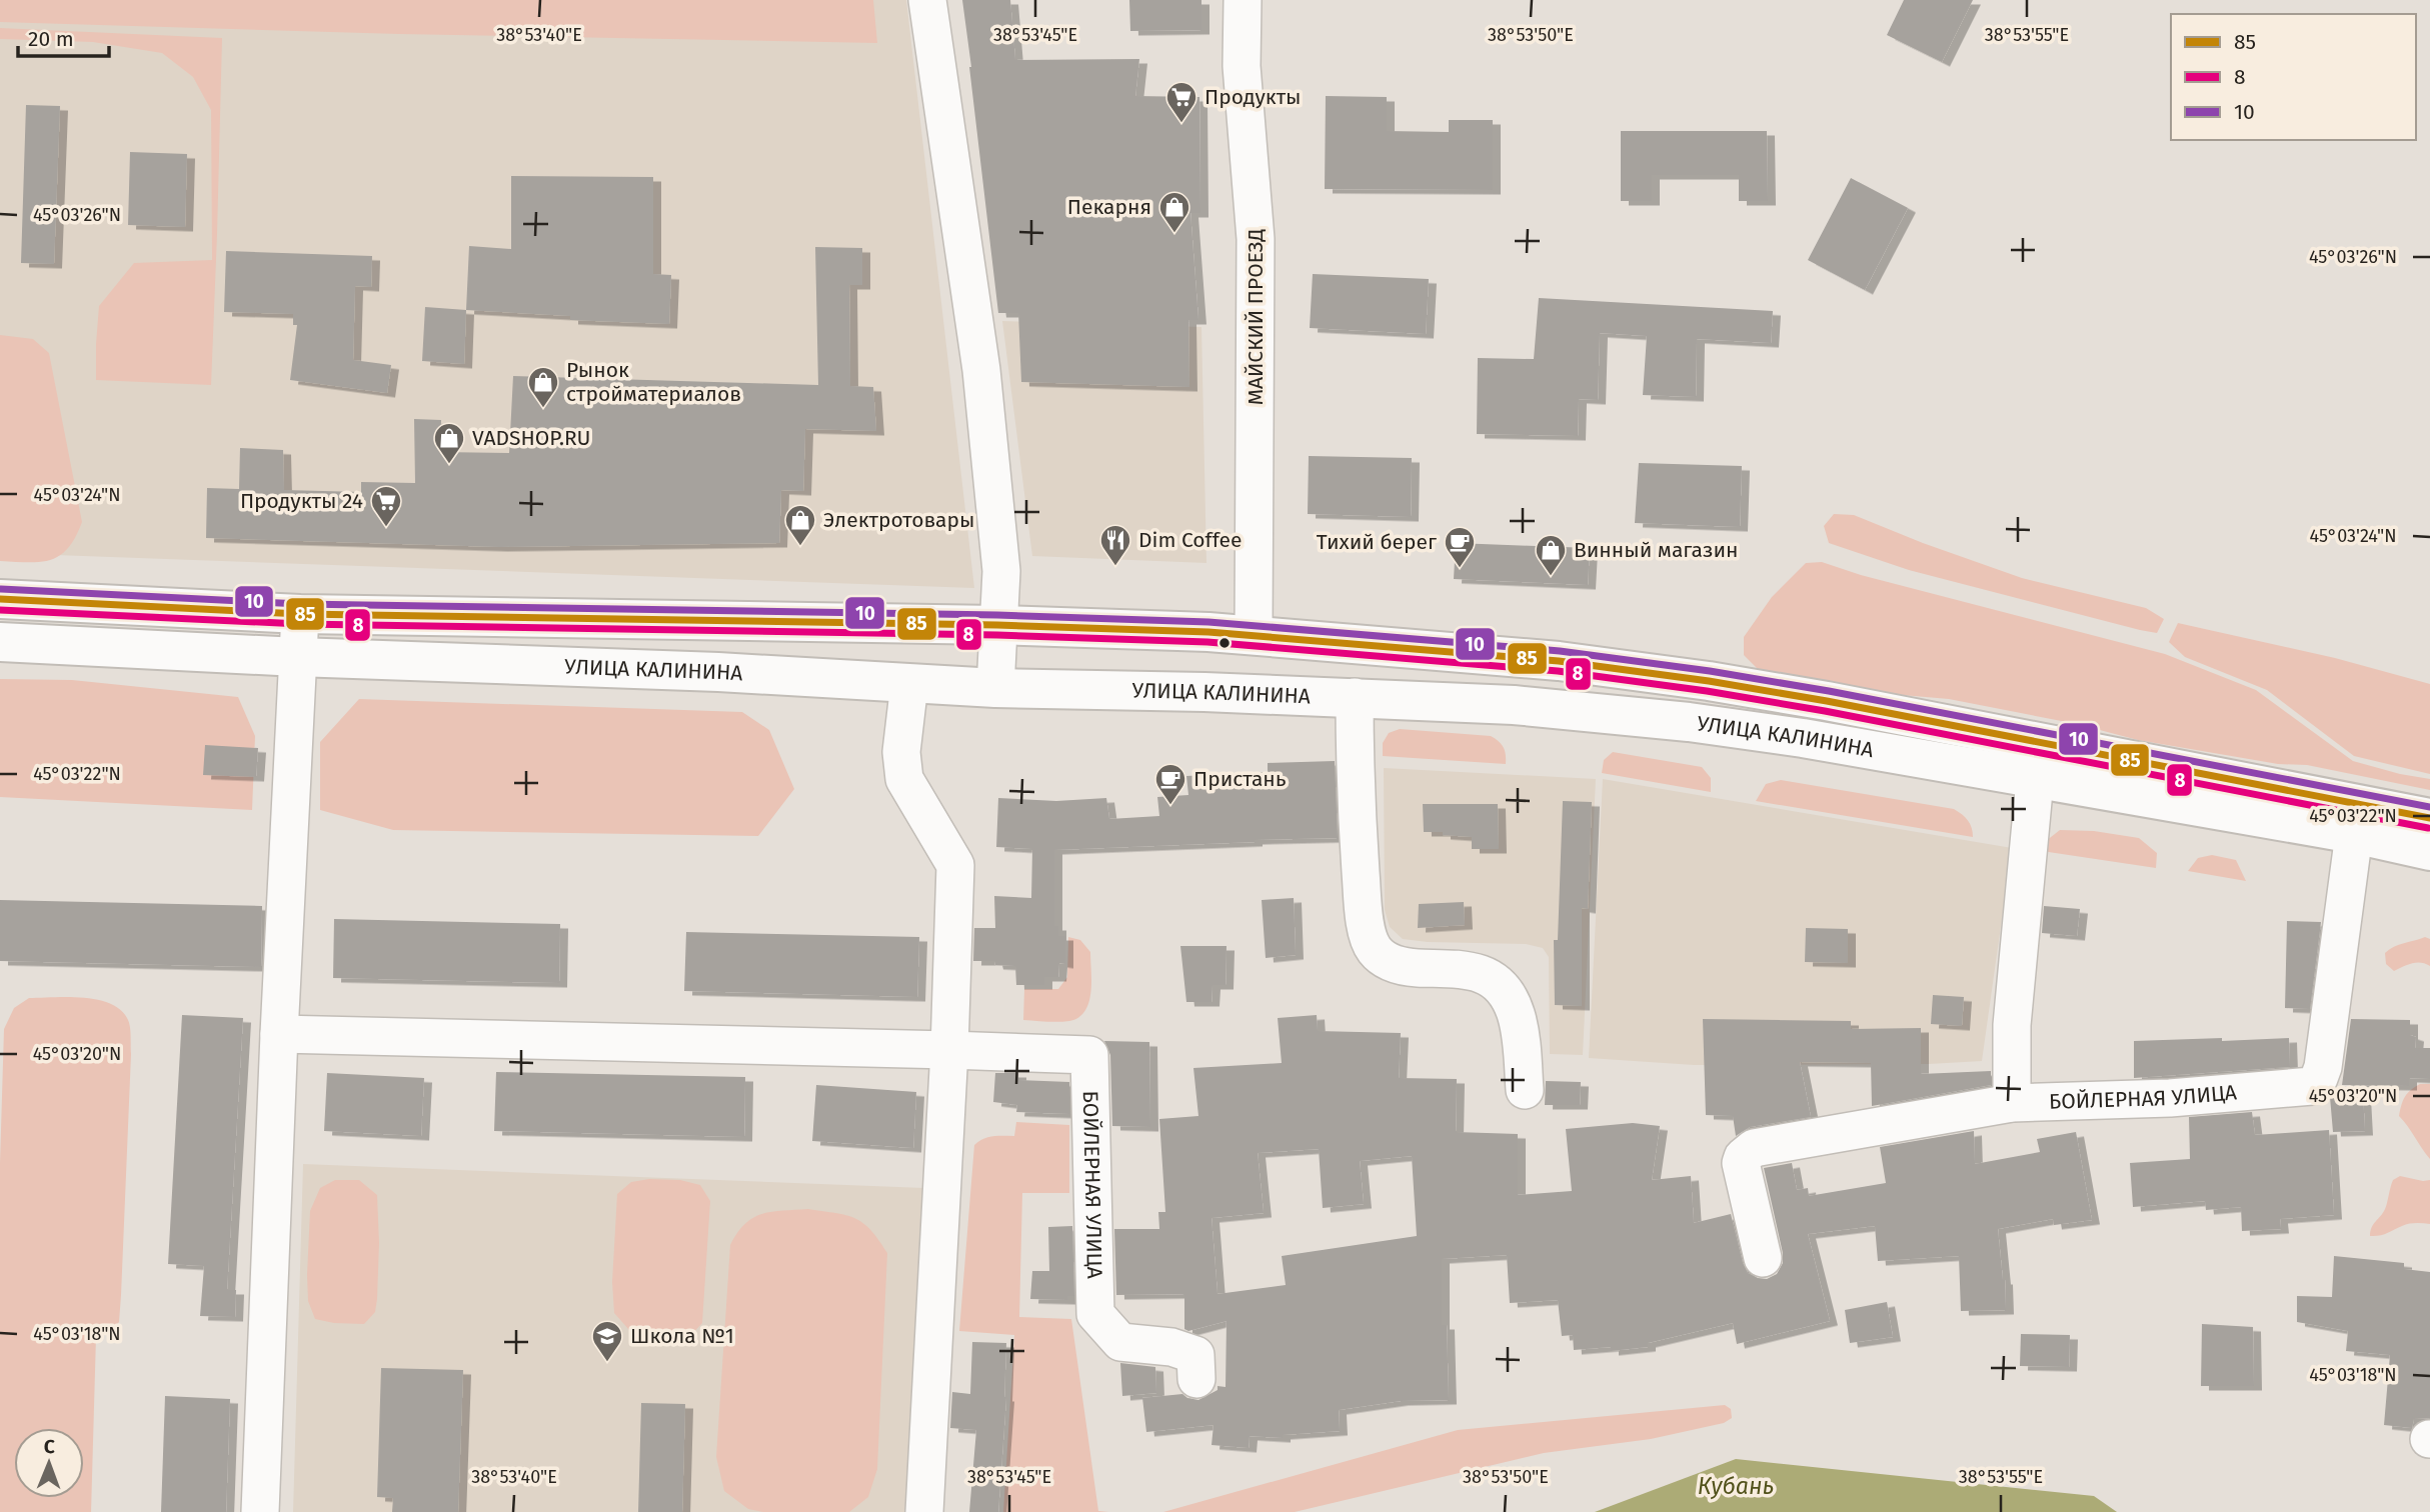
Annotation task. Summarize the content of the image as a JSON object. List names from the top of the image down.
{
  "streets": {
    "highway": ["УЛИЦА КАЛИНИНА"],
    "street": ["МАЙСКИЙ ПРОЕЗД", "БОЙЛЕРНАЯ УЛИЦА"]
  },
  "crossings": [
    ["МАЙСКИЙ ПРОЕЗД", "УЛИЦА КАЛИНИНА"],
    ["УЛИЦА КАЛИНИНА", "БОЙЛЕРНАЯ УЛИЦА"]
  ],
  "water": ["Кубань"],
  "places": {
    "supermarket": ["Продукты", "Продукты 24"],
    "shop": [
      "Пекарня",
      "Рынок стройматериалов",
      "VADSHOP.RU",
      "Электротовары",
      "Винный магазин"
    ],
    "restaurant": ["Dim Coffee"],
    "cafe": ["Тихий берег", "Пристань"],
    "school or university": ["Школа №1"]
  },
  "lines": ["transit line 10", "transit line 85", "transit line 8"],
  "legend": ["85", "8", "10"],
  "scale_bar": "20 m",
  "north": "top",
  "coordinates": [
    "38°53'40\"E",
    "38°53'45\"E",
    "38°53'50\"E",
    "38°53'55\"E",
    "45°03'26\"N",
    "45°03'24\"N",
    "45°03'22\"N",
    "45°03'20\"N",
    "45°03'18\"N"
  ]
}
